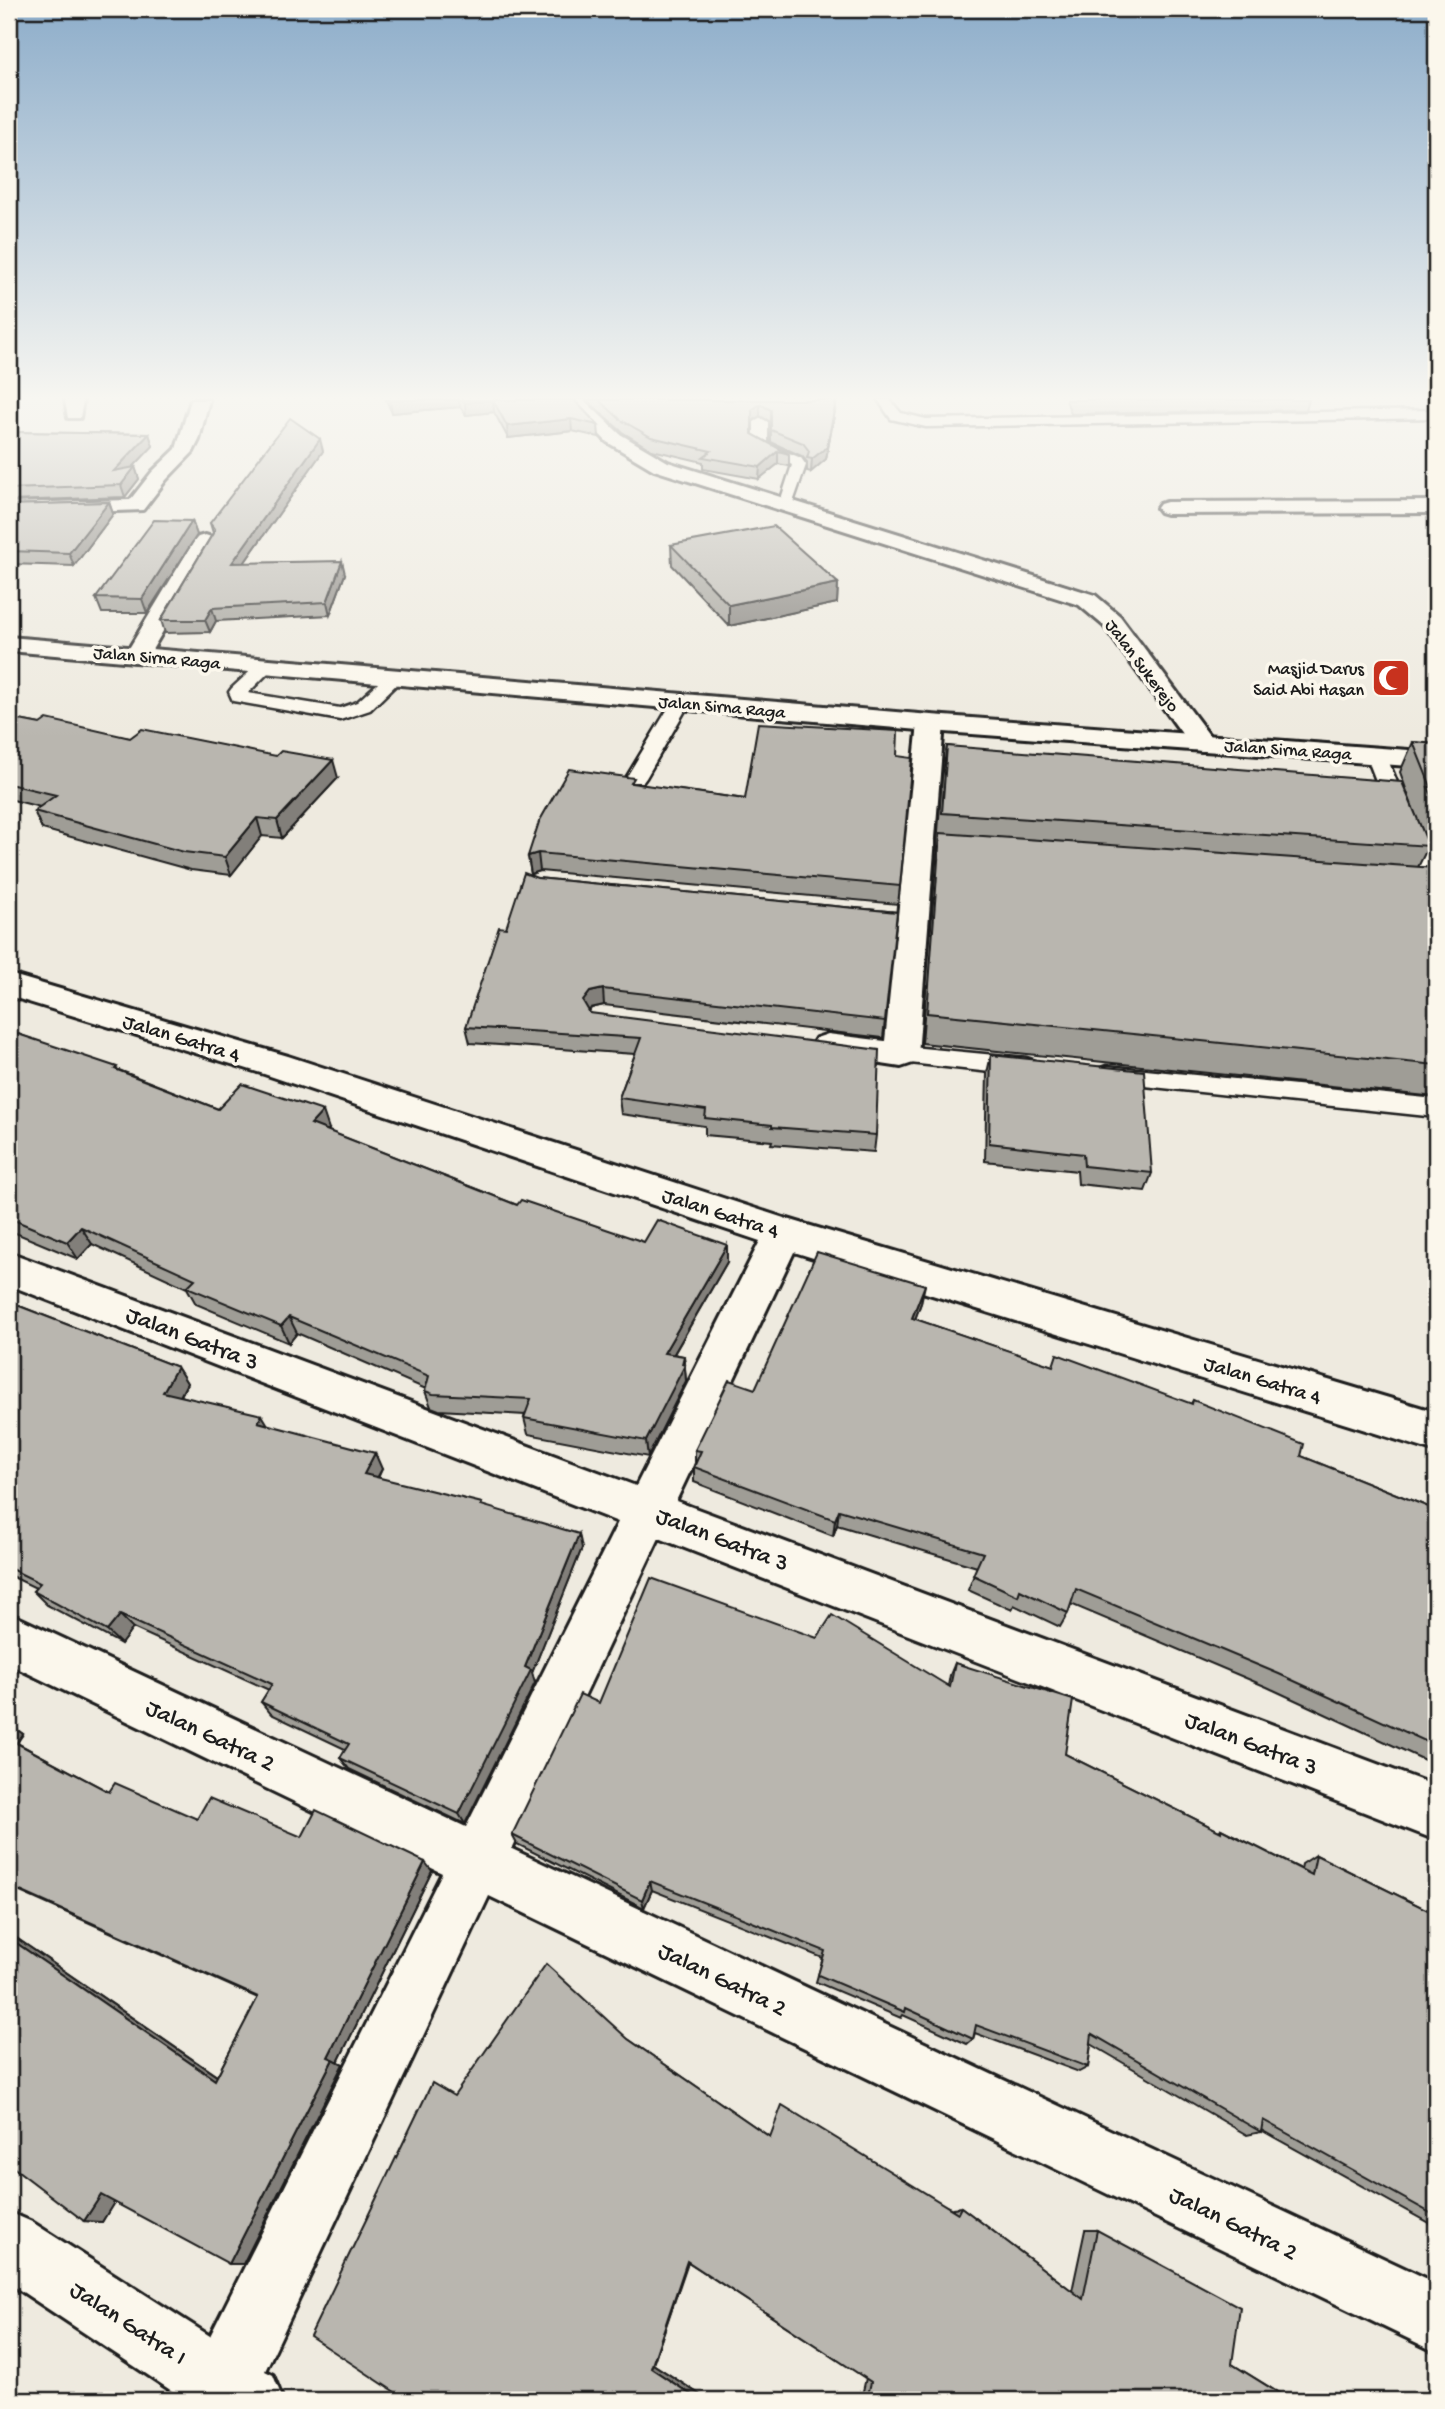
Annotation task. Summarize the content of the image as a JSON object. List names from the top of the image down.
{
  "streets": {
    "street": [
      "Jalan Sirna Raga",
      "Jalan Sukerejo",
      "Jalan Gatra 4",
      "Jalan Gatra 3",
      "Jalan Gatra 2",
      "Jalan Gatra I"
    ]
  },
  "crossings": [
    ["Jalan Sirna Raga", "Jalan Sukerejo"]
  ],
  "places": {
    "mosque": ["Masjid Darus Said Abi Hasan"]
  }
}
